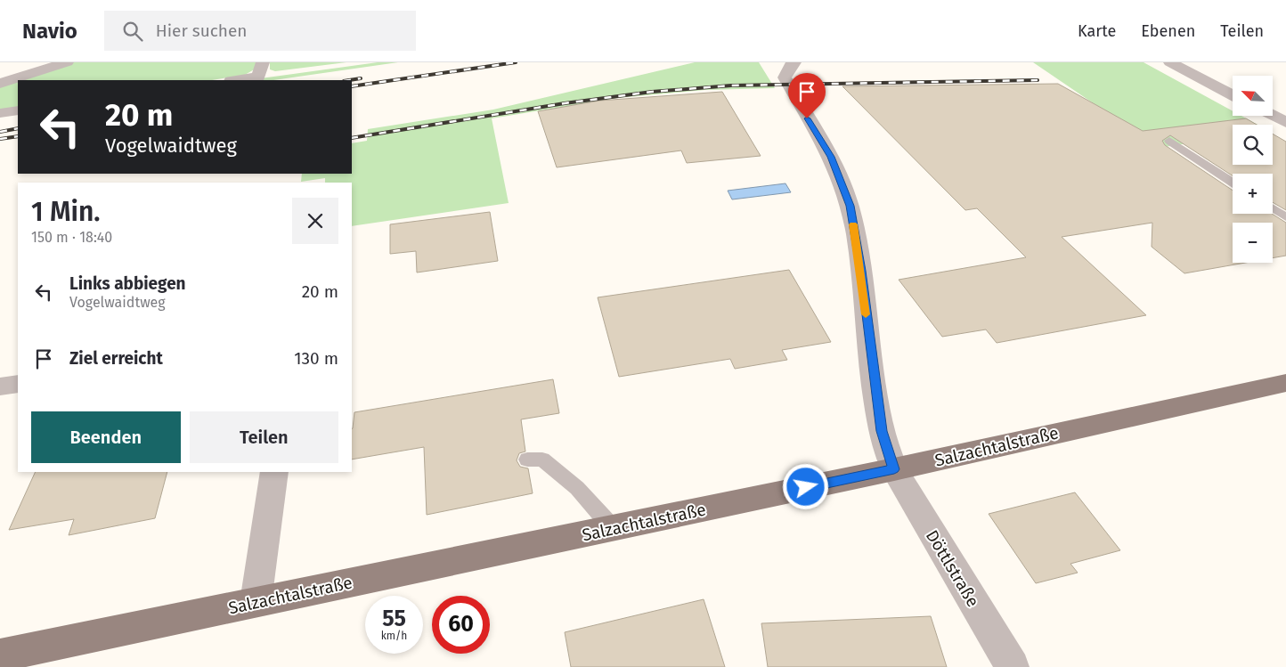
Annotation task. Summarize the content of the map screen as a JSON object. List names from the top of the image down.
{
  "streets": {
    "main road": ["Salzachtalstraße"],
    "street": ["Döttlstraße"]
  },
  "crossings": [
    ["Salzachtalstraße", "Döttlstraße"]
  ],
  "north": "top left",
  "page": {
    "header": "Navio",
    "search": "Hier suchen",
    "nav": ["Karte", "Ebenen", "Teilen"],
    "map_buttons": ["+", "−"],
    "turn": ["20 m", "Vogelwaidtweg"],
    "heading": ["1 Min.", "150 m · 18:40"],
    "list": [
      {
        "name": "Links abbiegen",
        "note": "Vogelwaidtweg",
        "value": "20 m"
      },
      {
        "name": "Ziel erreicht",
        "value": "130 m"
      }
    ],
    "buttons": ["Beenden", "Teilen"],
    "speed": "55 km/h",
    "limit": "60"
  }
}
